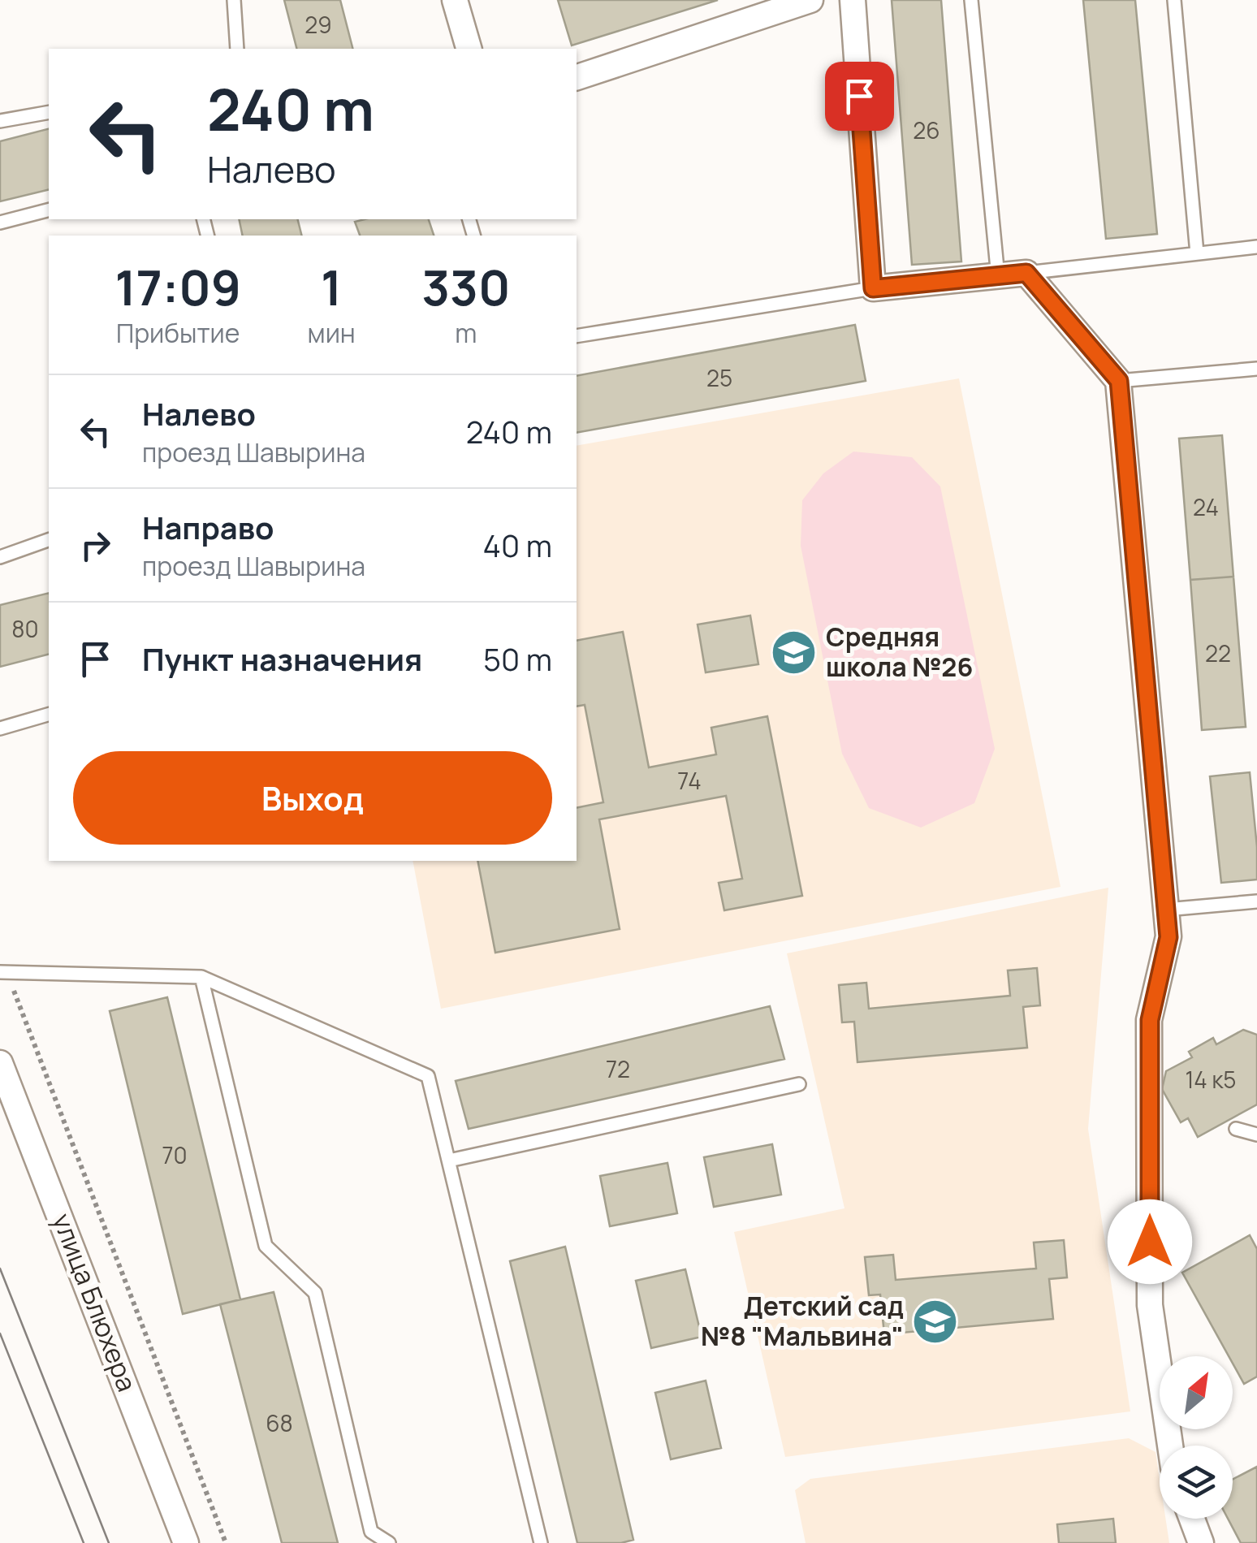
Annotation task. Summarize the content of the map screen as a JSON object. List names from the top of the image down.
{
  "streets": {
    "street": ["улица Блюхера"]
  },
  "places": {
    "school or university": ["Средняя школа №26", "Детский сад №8 \"Мальвина\""]
  },
  "house_numbers": [
    "29",
    "26",
    "25",
    "24",
    "80",
    "22",
    "74",
    "72",
    "14 к5",
    "70",
    "68"
  ],
  "north": "top right",
  "page": {
    "turn": ["240 m", "Налево"],
    "eta": [
      "17:09",
      "Прибытие",
      "1",
      "мин",
      "330",
      "m"
    ],
    "list": [
      {
        "name": "Налево",
        "note": "проезд Шавырина",
        "value": "240 m"
      },
      {
        "name": "Направо",
        "note": "проезд Шавырина",
        "value": "40 m"
      },
      {
        "name": "Пункт назначения",
        "value": "50 m"
      }
    ],
    "buttons": "Выход"
  }
}
